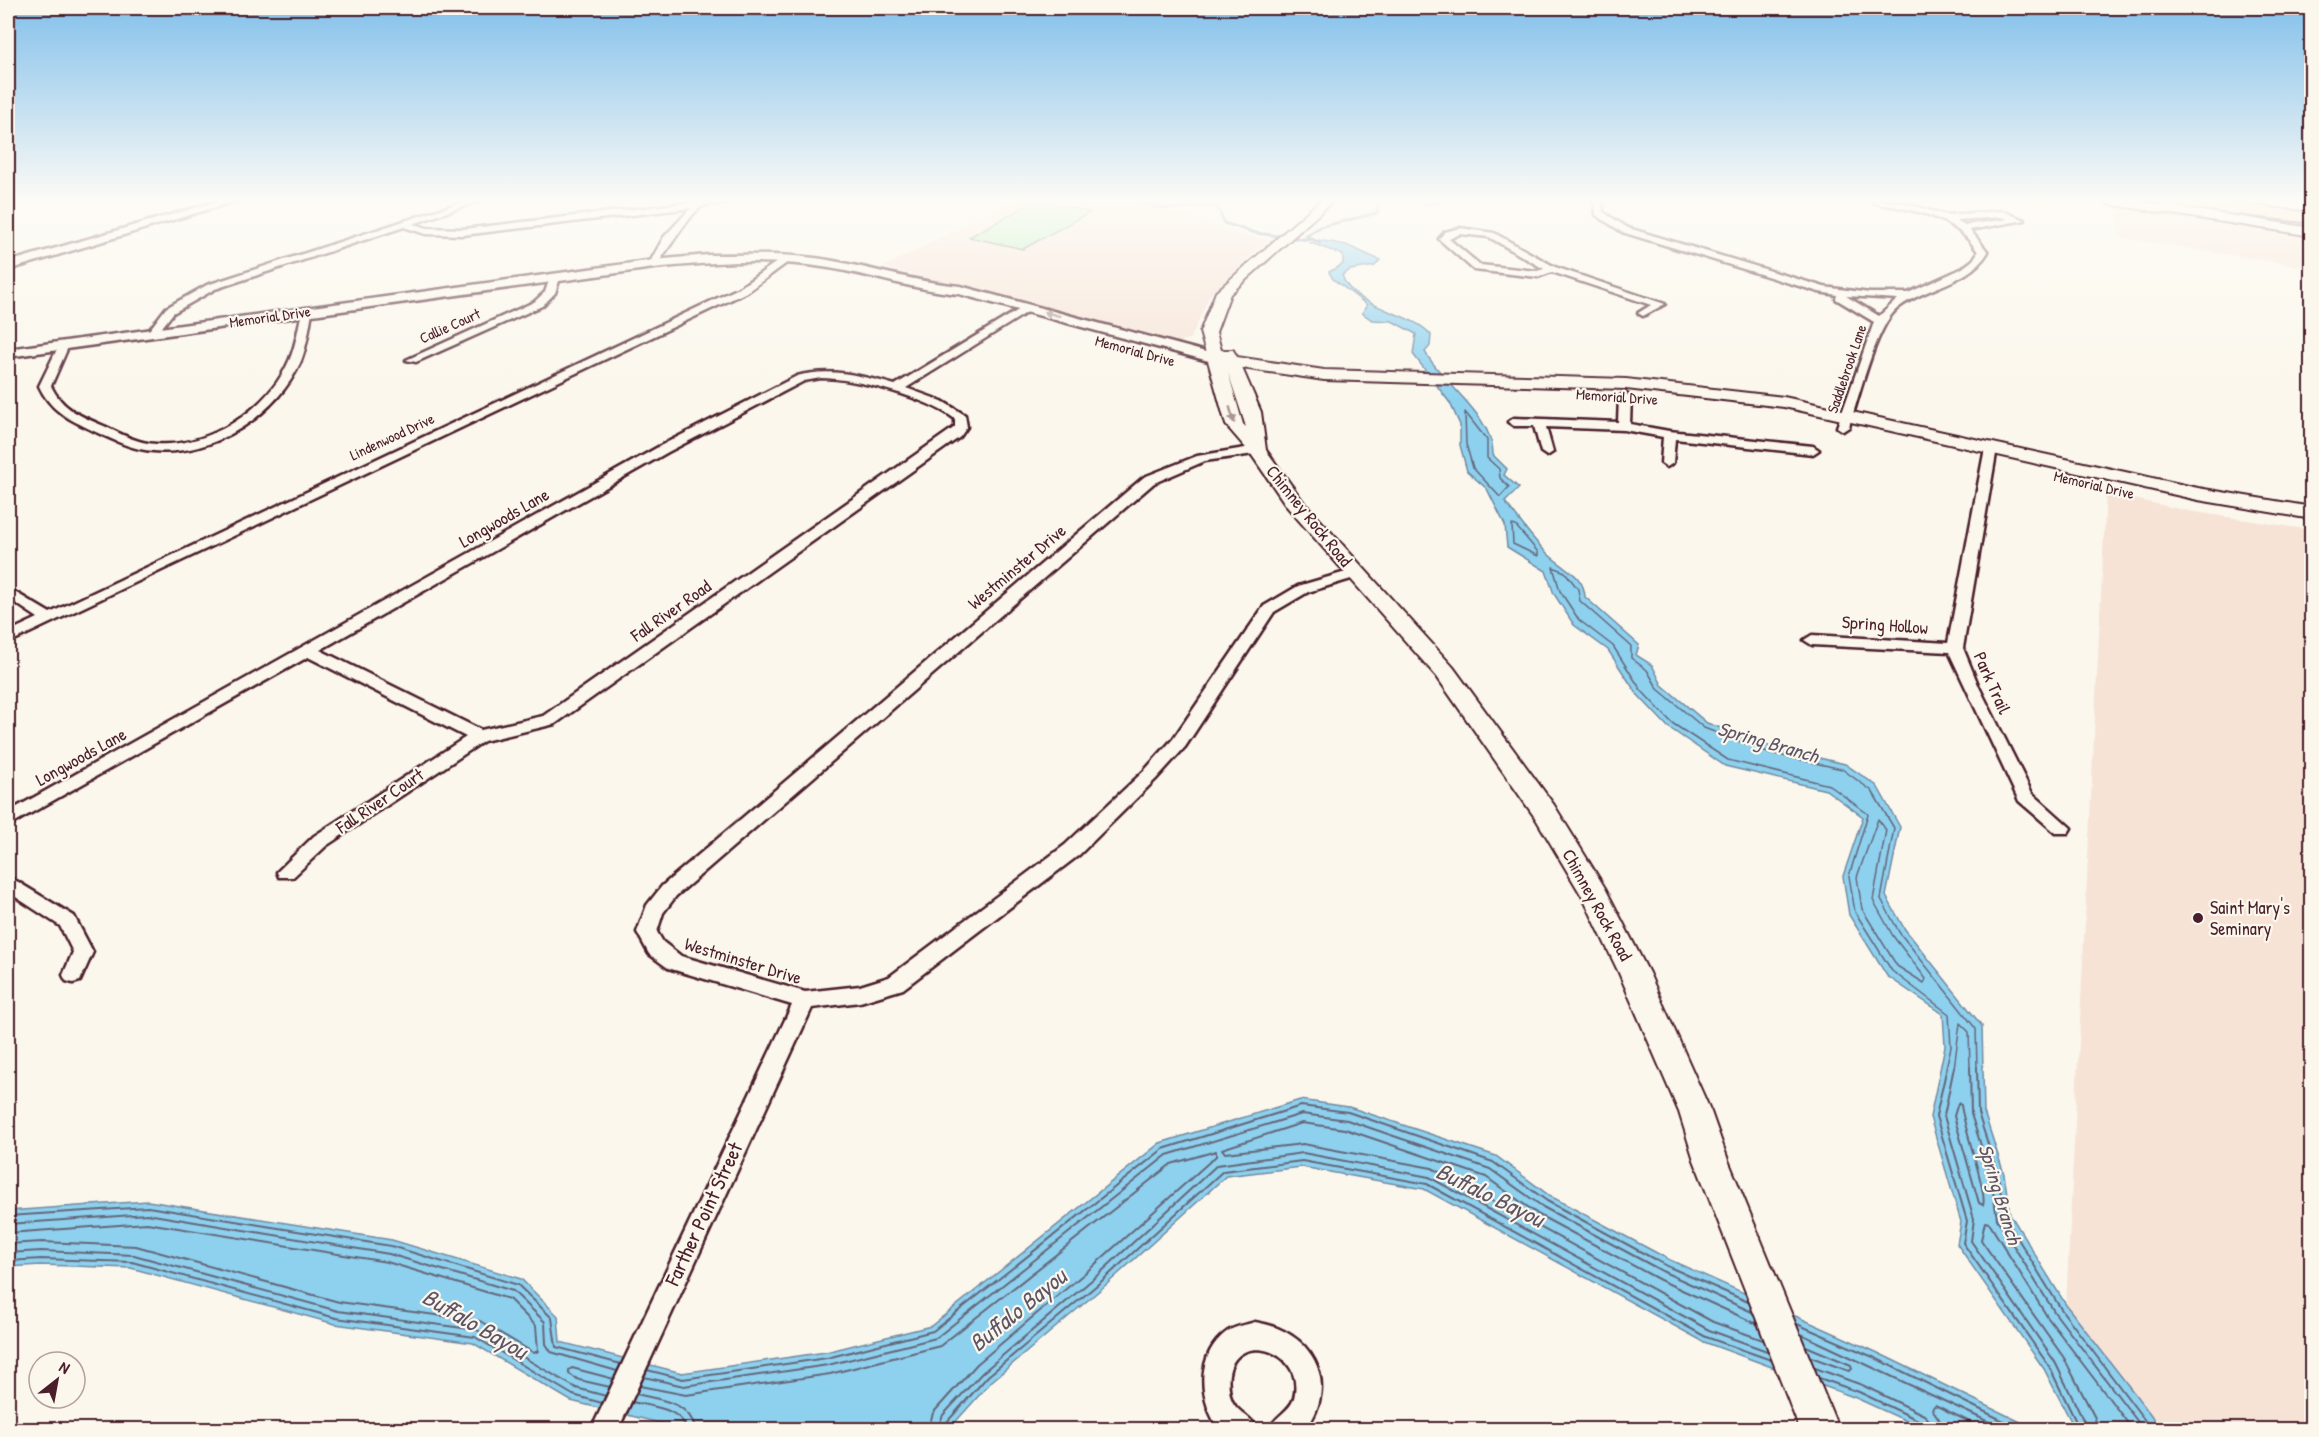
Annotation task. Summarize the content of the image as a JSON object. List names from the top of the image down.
{
  "streets": {
    "main road": ["Memorial Drive", "Chimney Rock Road"],
    "street": [
      "Callie Court",
      "Saddlebrook Lane",
      "Lindenwood Drive",
      "Longwoods Lane",
      "Westminster Drive",
      "Fall River Road",
      "Spring Hollow",
      "Park Trail",
      "Fall River Court",
      "Farther Point Street"
    ]
  },
  "crossings": [
    ["Memorial Drive", "Callie Court"],
    ["Memorial Drive", "Saddlebrook Lane"],
    ["Memorial Drive", "Chimney Rock Road"],
    ["Memorial Drive", "Park Trail"],
    ["Chimney Rock Road", "Westminster Drive"],
    ["Longwoods Lane", "Fall River Road"],
    ["Westminster Drive", "Farther Point Street"],
    ["Fall River Road", "Fall River Court"],
    ["Spring Hollow", "Park Trail"]
  ],
  "water": ["Spring Branch", "Buffalo Bayou"],
  "places": ["Saint Mary's Seminary"],
  "north": "top right"
}
